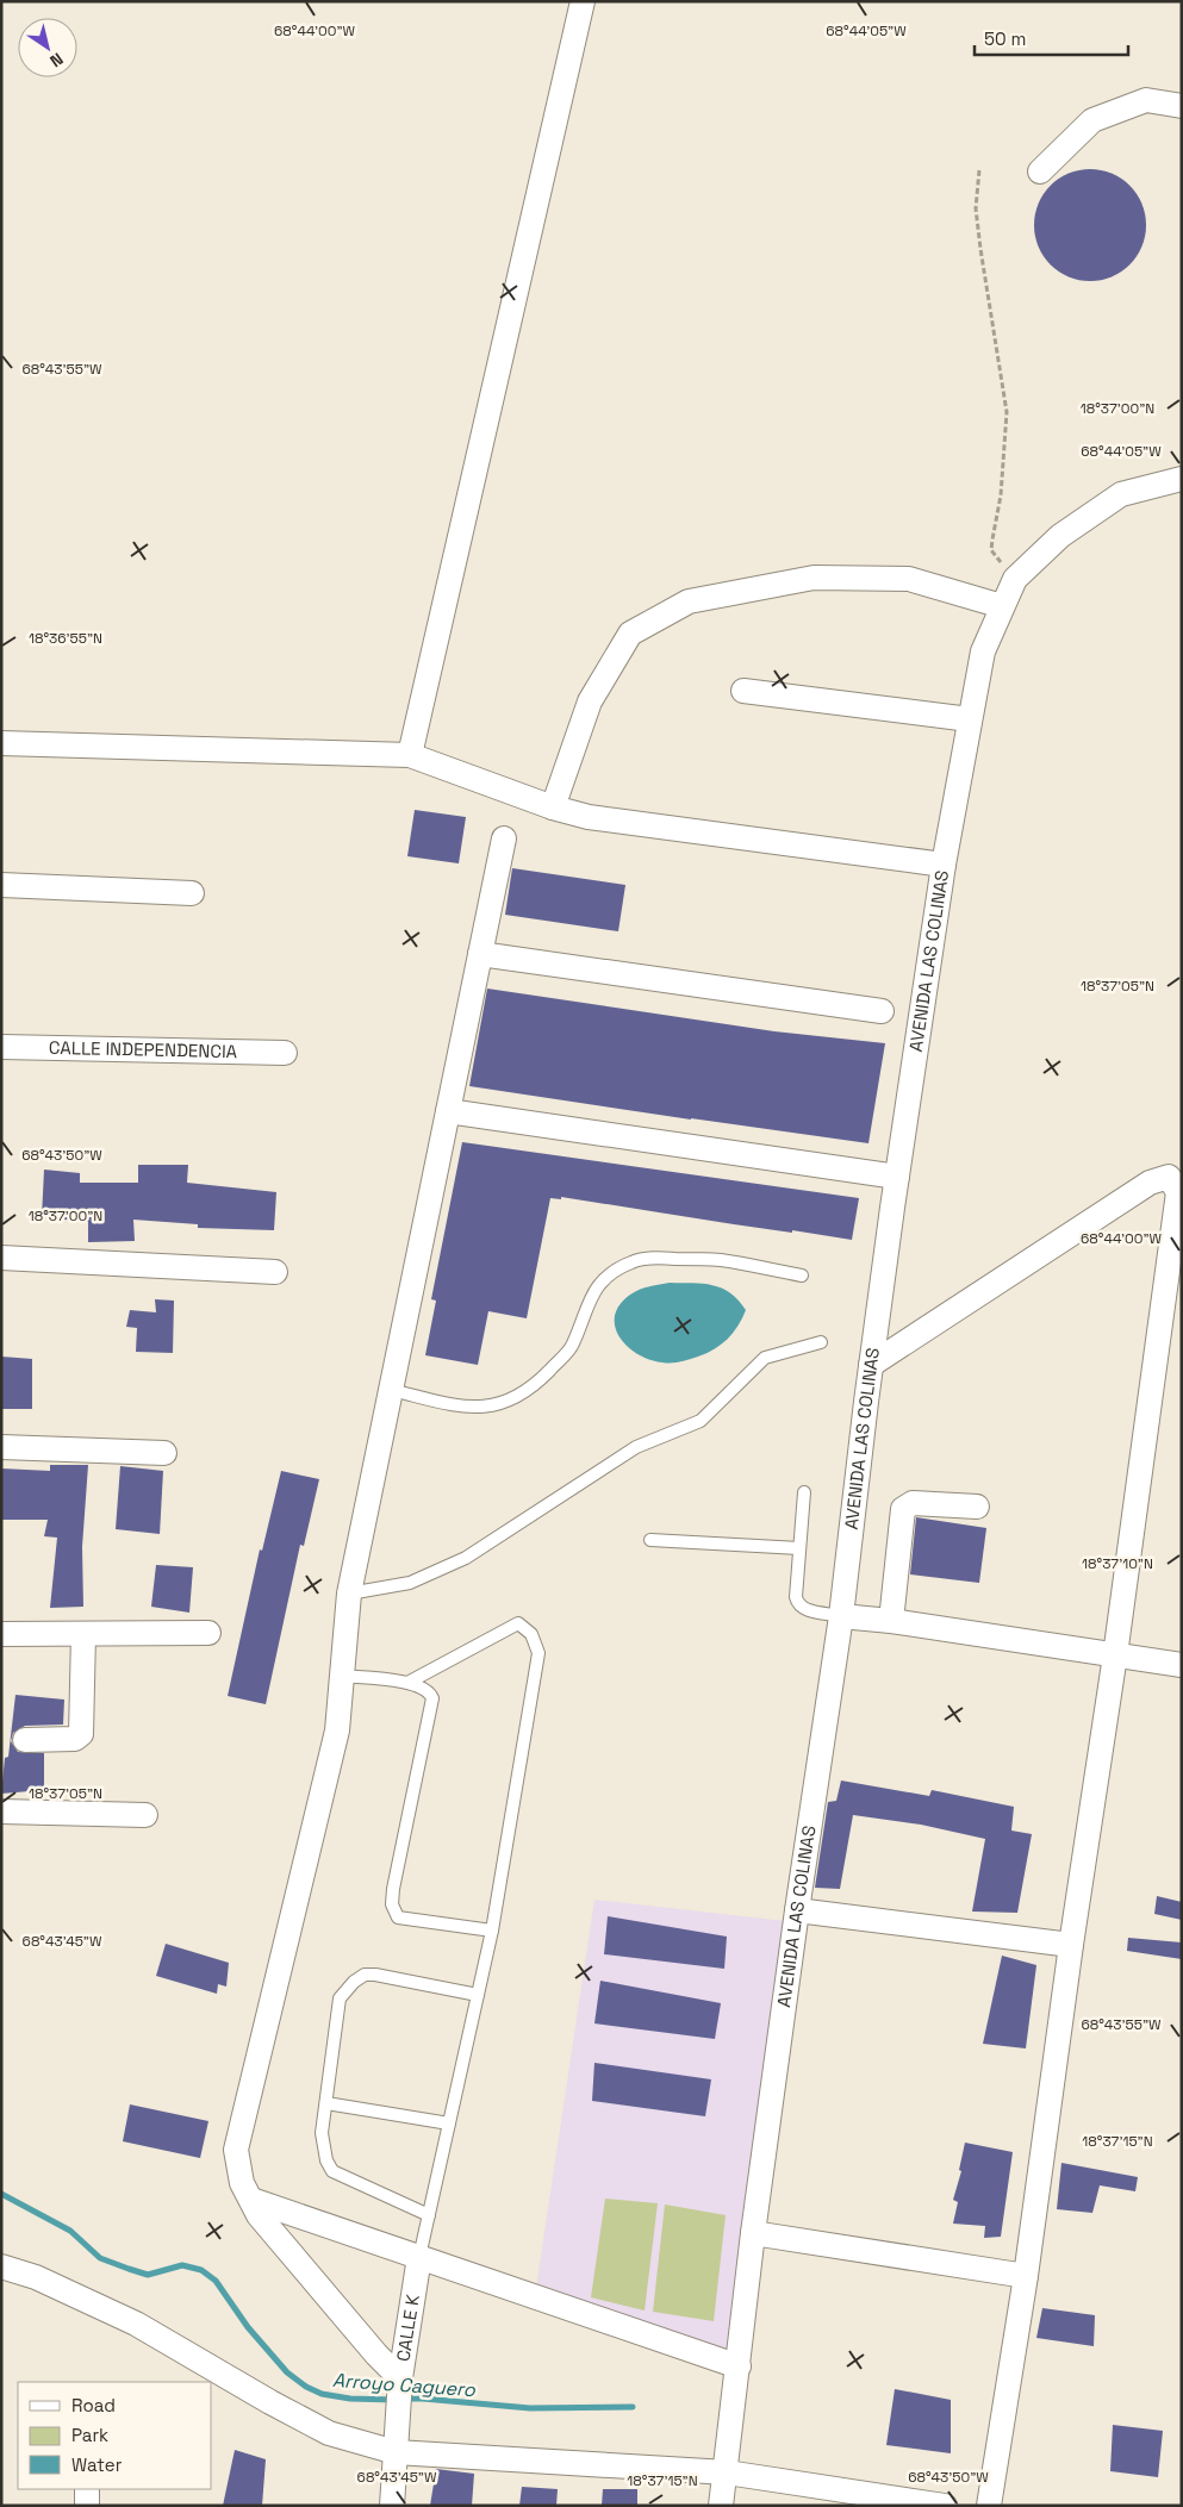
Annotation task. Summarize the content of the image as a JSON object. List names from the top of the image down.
{
  "streets": {
    "street": ["AVENIDA LAS COLINAS", "CALLE INDEPENDENCIA", "CALLE K"]
  },
  "water": ["Arroyo Caguero"],
  "legend": ["Road", "Park", "Water"],
  "scale_bar": "50 m",
  "north": "bottom right",
  "coordinates": [
    "68°44'00\"W",
    "68°44'05\"W",
    "68°43'55\"W",
    "18°37'00\"N",
    "18°36'55\"N",
    "18°37'05\"N",
    "68°43'50\"W",
    "18°37'10\"N",
    "68°43'45\"W",
    "18°37'15\"N"
  ]
}
